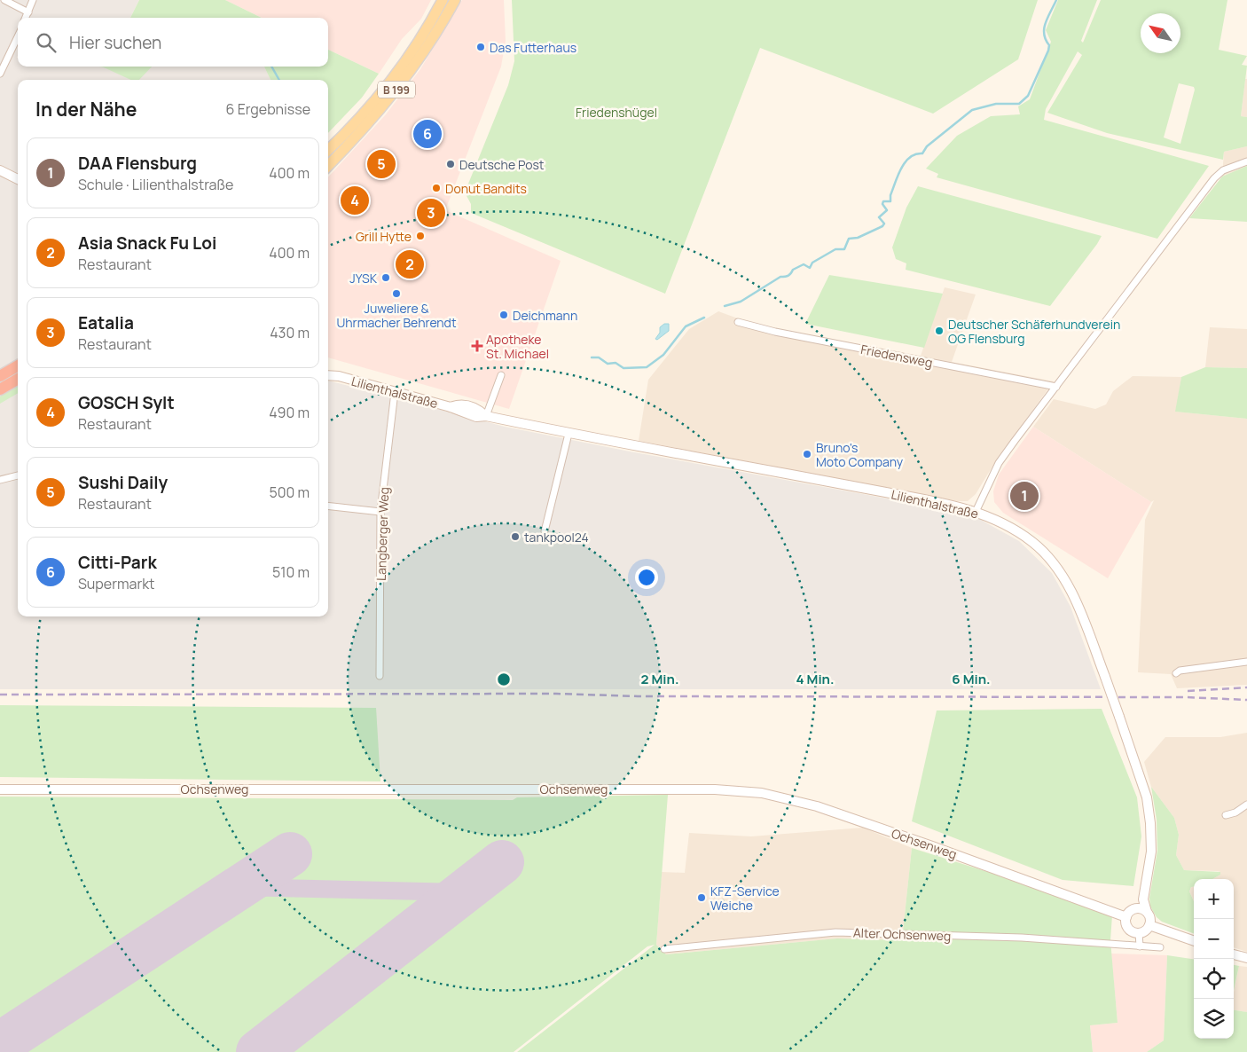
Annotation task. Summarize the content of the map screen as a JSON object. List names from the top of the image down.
{
  "streets": {
    "main road": ["B 199", "Lilienthalstraße", "Ochsenweg"],
    "street": ["Friedensweg", "Langberger Weg", "Alter Ochsenweg"]
  },
  "crossings": [
    ["Lilienthalstraße", "Langberger Weg"],
    ["Lilienthalstraße", "Ochsenweg"]
  ],
  "parks": ["Friedenshügel"],
  "places": {
    "other": [
      "Das Futterhaus",
      "Deutsche Post",
      "Donut Bandits",
      "Grill Hytte",
      "JYSK",
      "Juweliere & Uhrmacher Behrendt",
      "Deichmann",
      "Deutscher Schäferhundverein OG Flensburg",
      "Bruno's Moto Company",
      "tankpool24",
      "KFZ-Service Weiche"
    ],
    "health": ["Apotheke St. Michael"]
  },
  "north": "top left",
  "page": {
    "search": "Hier suchen",
    "heading": ["In der Nähe", "6 Ergebnisse"],
    "pins": [
      "6",
      "5",
      "4",
      "3",
      "2",
      "1"
    ],
    "list": [
      {
        "mark": "1",
        "name": "DAA Flensburg",
        "note": "Schule · Lilienthalstraße",
        "value": "400 m"
      },
      {
        "mark": "2",
        "name": "Asia Snack Fu Loi",
        "note": "Restaurant",
        "value": "400 m"
      },
      {
        "mark": "3",
        "name": "Eatalia",
        "note": "Restaurant",
        "value": "430 m"
      },
      {
        "mark": "4",
        "name": "GOSCH Sylt",
        "note": "Restaurant",
        "value": "490 m"
      },
      {
        "mark": "5",
        "name": "Sushi Daily",
        "note": "Restaurant",
        "value": "500 m"
      },
      {
        "mark": "6",
        "name": "Citti-Park",
        "note": "Supermarkt",
        "value": "510 m"
      }
    ],
    "map_buttons": ["+", "−"]
  },
  "rings": ["2 Min.", "4 Min.", "6 Min."]
}
